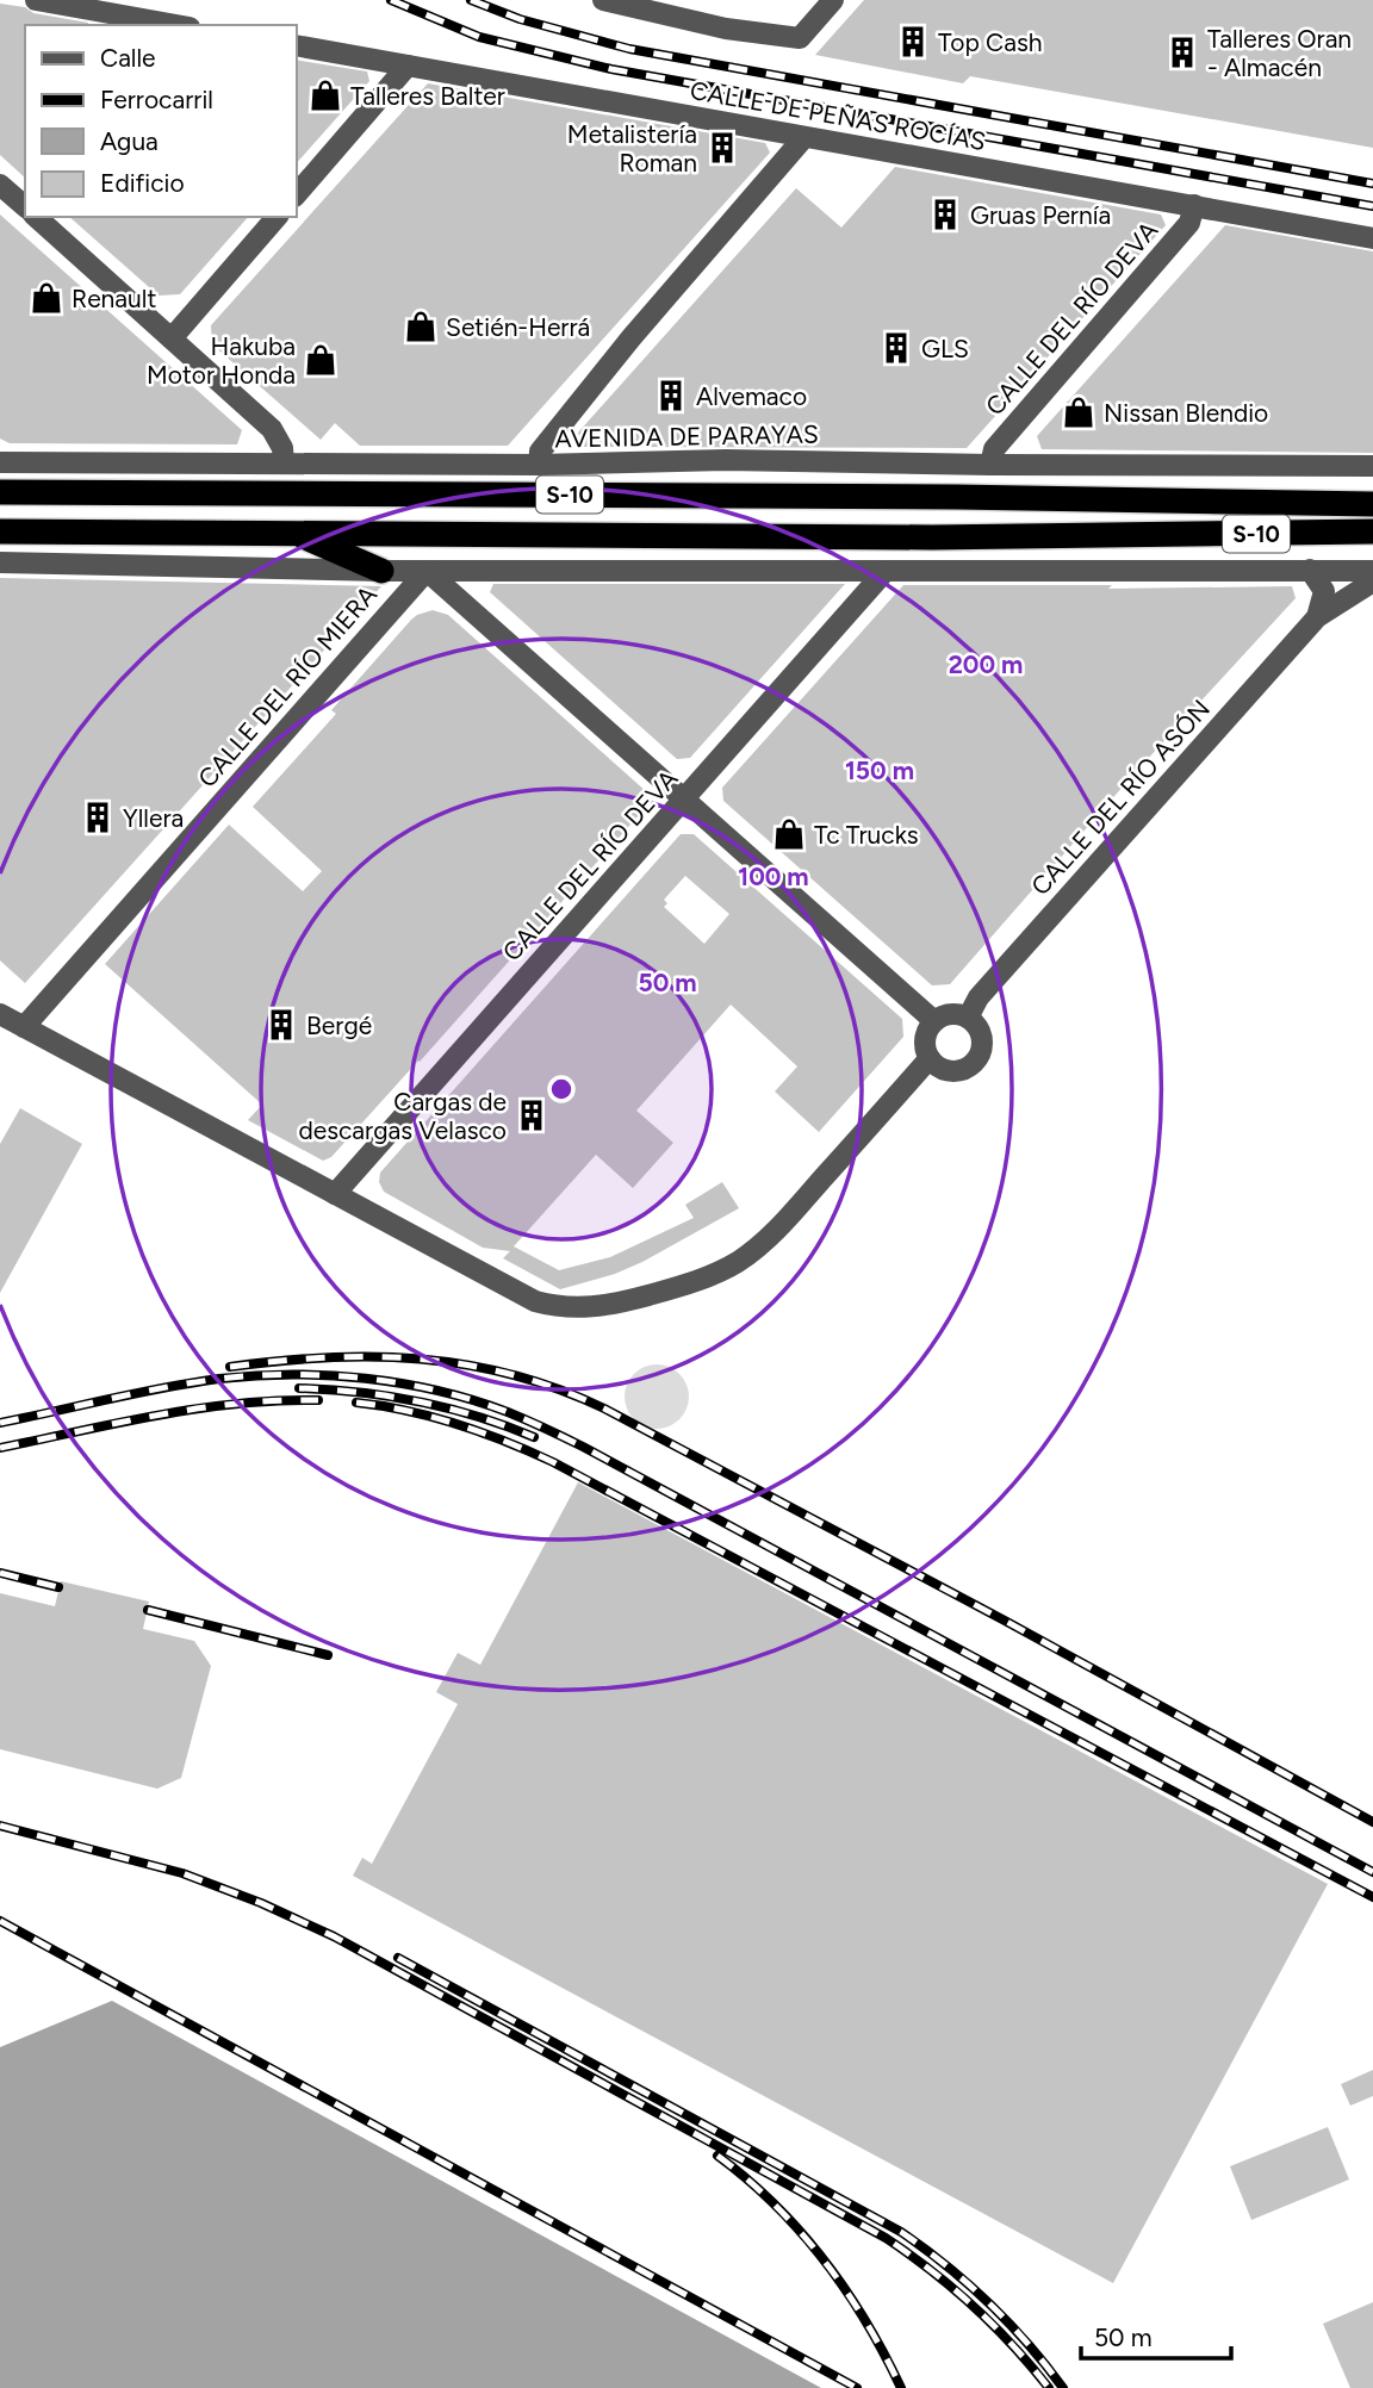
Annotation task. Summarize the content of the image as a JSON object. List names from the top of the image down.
{
  "streets": {
    "highway": ["S-10"],
    "street": [
      "CALLE DE PEÑAS ROCÍAS",
      "CALLE DEL RÍO DEVA",
      "AVENIDA DE PARAYAS",
      "CALLE DEL RÍO MIERA",
      "CALLE DEL RÍO ASÓN"
    ]
  },
  "crossings": [
    ["CALLE DE PEÑAS ROCÍAS", "CALLE DEL RÍO DEVA"],
    ["CALLE DEL RÍO DEVA", "AVENIDA DE PARAYAS"]
  ],
  "places": {
    "building": [
      "Top Cash",
      "Talleres Oran - Almacén",
      "Metalistería Roman",
      "Gruas Pernía",
      "GLS",
      "Alvemaco",
      "Yllera",
      "Bergé",
      "Cargas de descargas Velasco"
    ],
    "shop": [
      "Talleres Balter",
      "Renault",
      "Setién-Herrá",
      "Hakuba Motor Honda",
      "Nissan Blendio",
      "Tc Trucks"
    ]
  },
  "legend": [
    "Calle",
    "Ferrocarril",
    "Agua",
    "Edificio"
  ],
  "scale_bar": "50 m",
  "rings": [
    "200 m",
    "150 m",
    "100 m",
    "50 m"
  ]
}
